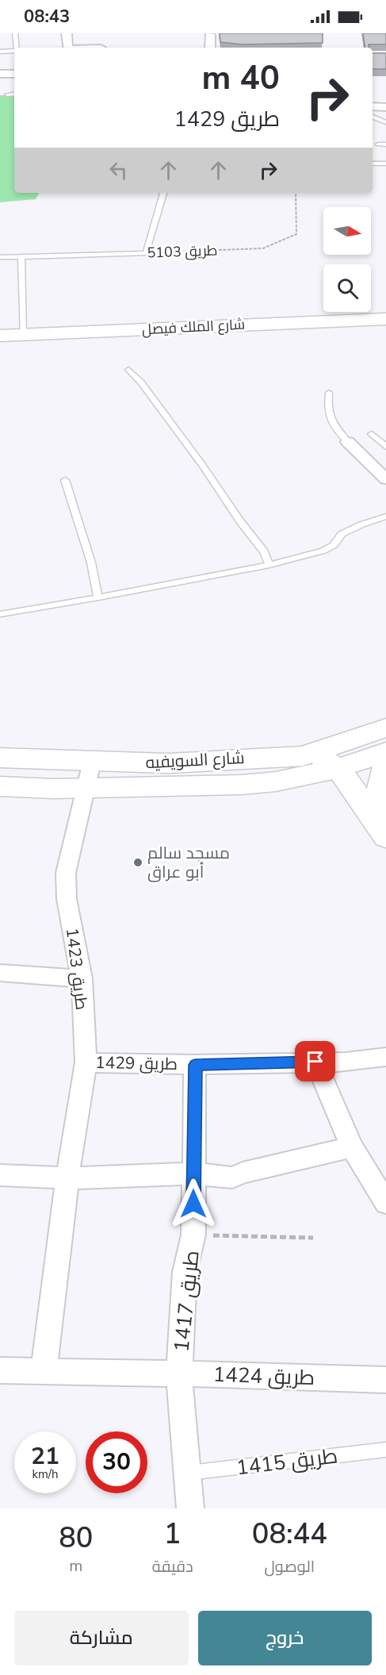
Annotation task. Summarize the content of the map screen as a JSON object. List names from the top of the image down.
{
  "streets": {
    "main road": ["شارع الملك فيصل", "شارع السويفيه"],
    "street": [
      "طريق 1423",
      "طريق 1429",
      "طريق 1417",
      "طريق 1424"
    ],
    "lane": ["طريق 5103", "طريق 1415"]
  },
  "crossings": [
    ["شارع السويفيه", "طريق 1423"],
    ["طريق 1423", "طريق 1429"],
    ["طريق 1423", "طريق 1424"],
    ["طريق 1429", "طريق 1417"],
    ["طريق 1417", "طريق 1424"],
    ["طريق 1417", "طريق 1415"]
  ],
  "places": ["مسجد سالم أبو عراق"],
  "north": "right",
  "page": {
    "status": "08:43",
    "turn": ["40 m", "طريق 1429"],
    "speed": "21 km/h",
    "limit": "30",
    "eta": [
      "08:44",
      "الوصول",
      "1",
      "دقيقة",
      "80",
      "m"
    ],
    "buttons": ["خروج", "مشاركة"]
  }
}
